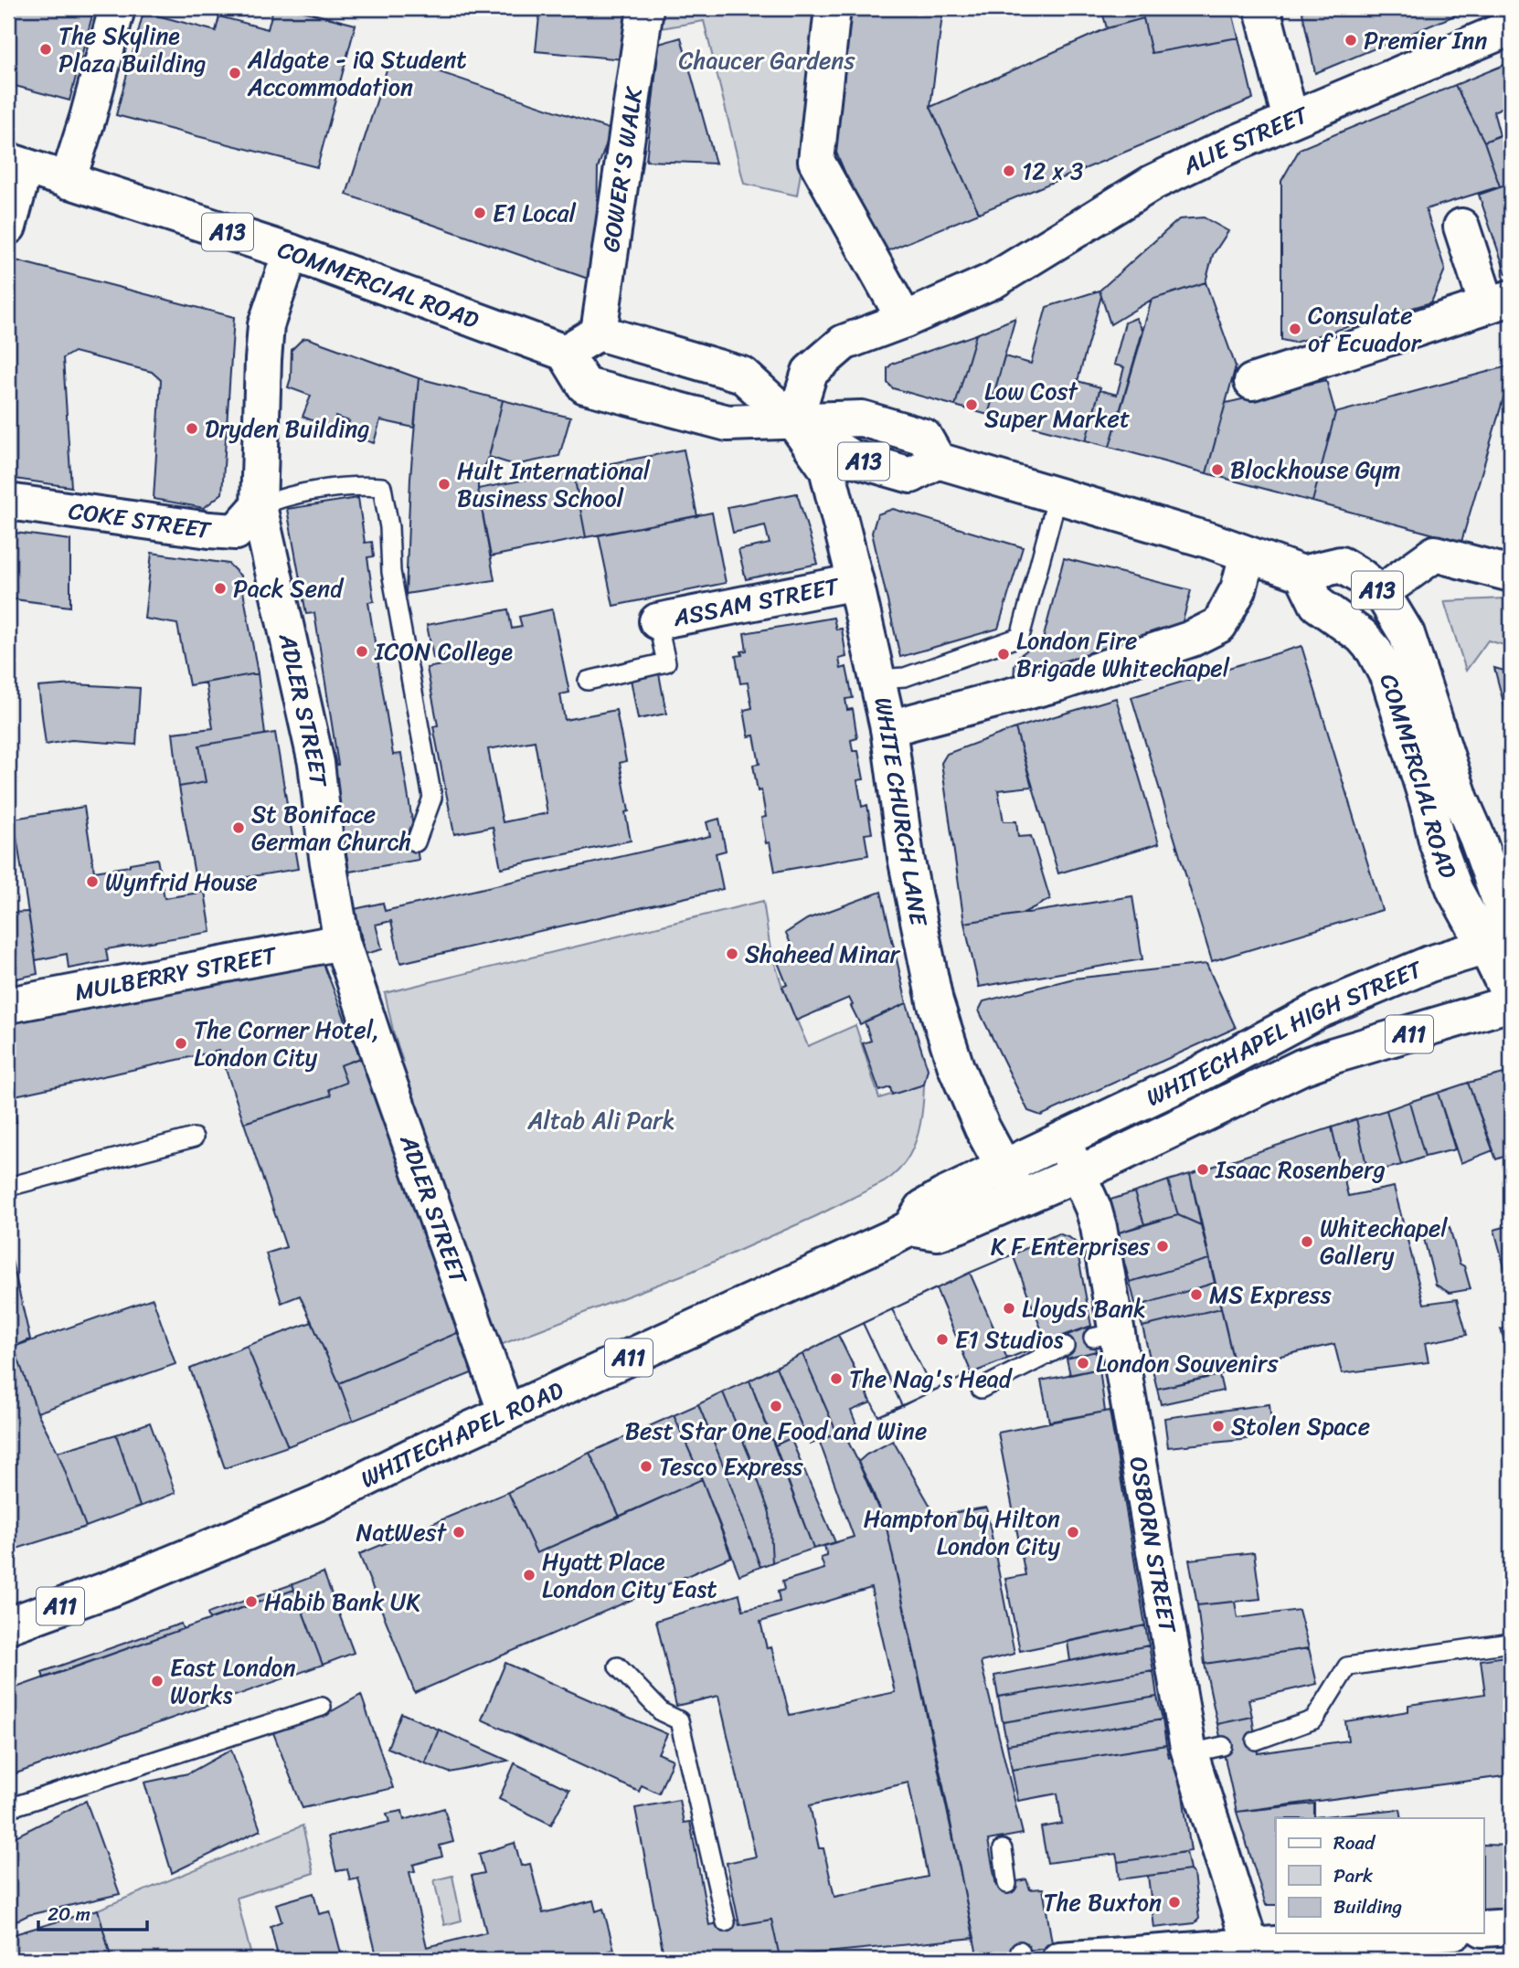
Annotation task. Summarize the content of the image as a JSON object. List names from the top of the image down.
{
  "streets": {
    "main road": [
      "ALIE STREET",
      "GOWER'S WALK",
      "A13",
      "COMMERCIAL ROAD",
      "COKE STREET",
      "ASSAM STREET",
      "ADLER STREET",
      "WHITE CHURCH LANE",
      "MULBERRY STREET",
      "WHITECHAPEL HIGH STREET",
      "A11",
      "WHITECHAPEL ROAD",
      "OSBORN STREET"
    ]
  },
  "crossings": [
    ["ALIE STREET", "A13"],
    ["ALIE STREET", "WHITE CHURCH LANE"],
    ["A13", "COMMERCIAL ROAD"],
    ["A13", "WHITE CHURCH LANE"],
    ["COMMERCIAL ROAD", "ADLER STREET"],
    ["COMMERCIAL ROAD", "WHITECHAPEL HIGH STREET"],
    ["COKE STREET", "ADLER STREET"],
    ["ASSAM STREET", "WHITE CHURCH LANE"],
    ["ADLER STREET", "MULBERRY STREET"],
    ["ADLER STREET", "WHITECHAPEL ROAD"],
    ["WHITE CHURCH LANE", "A11"],
    ["WHITE CHURCH LANE", "WHITECHAPEL ROAD"],
    ["WHITECHAPEL HIGH STREET", "A11"],
    ["WHITECHAPEL HIGH STREET", "WHITECHAPEL ROAD"],
    ["WHITECHAPEL HIGH STREET", "OSBORN STREET"],
    ["A11", "WHITECHAPEL ROAD"],
    ["A11", "OSBORN STREET"],
    ["WHITECHAPEL ROAD", "OSBORN STREET"]
  ],
  "parks": ["Chaucer Gardens", "Altab Ali Park"],
  "places": [
    "Premier Inn",
    "The Skyline Plaza Building",
    "Aldgate - iQ Student Accommodation",
    "12 x 3",
    "E1 Local",
    "Consulate of Ecuador",
    "Low Cost Super Market",
    "Dryden Building",
    "Blockhouse Gym",
    "Hult International Business School",
    "Pack Send",
    "ICON College",
    "London Fire Brigade Whitechapel",
    "St Boniface German Church",
    "Wynfrid House",
    "Shaheed Minar",
    "The Corner Hotel, London City",
    "Isaac Rosenberg",
    "Whitechapel Gallery",
    "K F Enterprises",
    "MS Express",
    "Lloyds Bank",
    "E1 Studios",
    "London Souvenirs",
    "The Nag's Head",
    "Best Star One Food and Wine",
    "Stolen Space",
    "Tesco Express",
    "NatWest",
    "Hampton by Hilton London City",
    "Hyatt Place London City East",
    "Habib Bank UK",
    "East London Works",
    "The Buxton"
  ],
  "legend": ["Road", "Park", "Building"],
  "scale_bar": "20 m"
}
